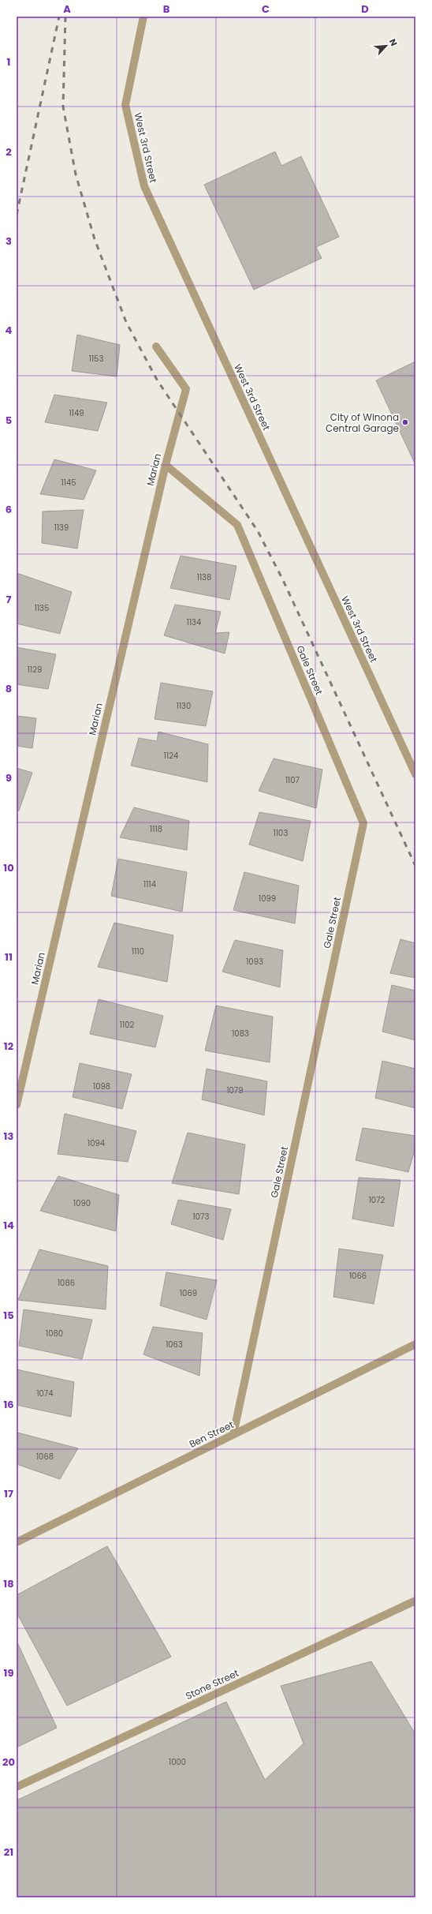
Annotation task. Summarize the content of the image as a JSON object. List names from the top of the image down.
{
  "streets": {
    "street": [
      "West 3rd Street",
      "Marian",
      "Gale Street",
      "Ben Street",
      "Stone Street"
    ]
  },
  "crossings": [
    ["Marian", "Gale Street"],
    ["Gale Street", "Ben Street"]
  ],
  "places": ["City of Winona Central Garage"],
  "house_numbers": [
    "1153",
    "1149",
    "1145",
    "1139",
    "1138",
    "1135",
    "1134",
    "1129",
    "1130",
    "1124",
    "1107",
    "1118",
    "1103",
    "1114",
    "1099",
    "1110",
    "1093",
    "1102",
    "1083",
    "1098",
    "1079",
    "1094",
    "1072",
    "1090",
    "1073",
    "1066",
    "1086",
    "1069",
    "1080",
    "1063",
    "1074",
    "1068",
    "1000"
  ],
  "north": "top right",
  "grid": {
    "columns": [
      "A",
      "B",
      "C",
      "D"
    ],
    "rows": [
      "1",
      "2",
      "3",
      "4",
      "5",
      "6",
      "7",
      "8",
      "9",
      "10",
      "11",
      "12",
      "13",
      "14",
      "15",
      "16",
      "17",
      "18",
      "19",
      "20",
      "21"
    ]
  }
}
